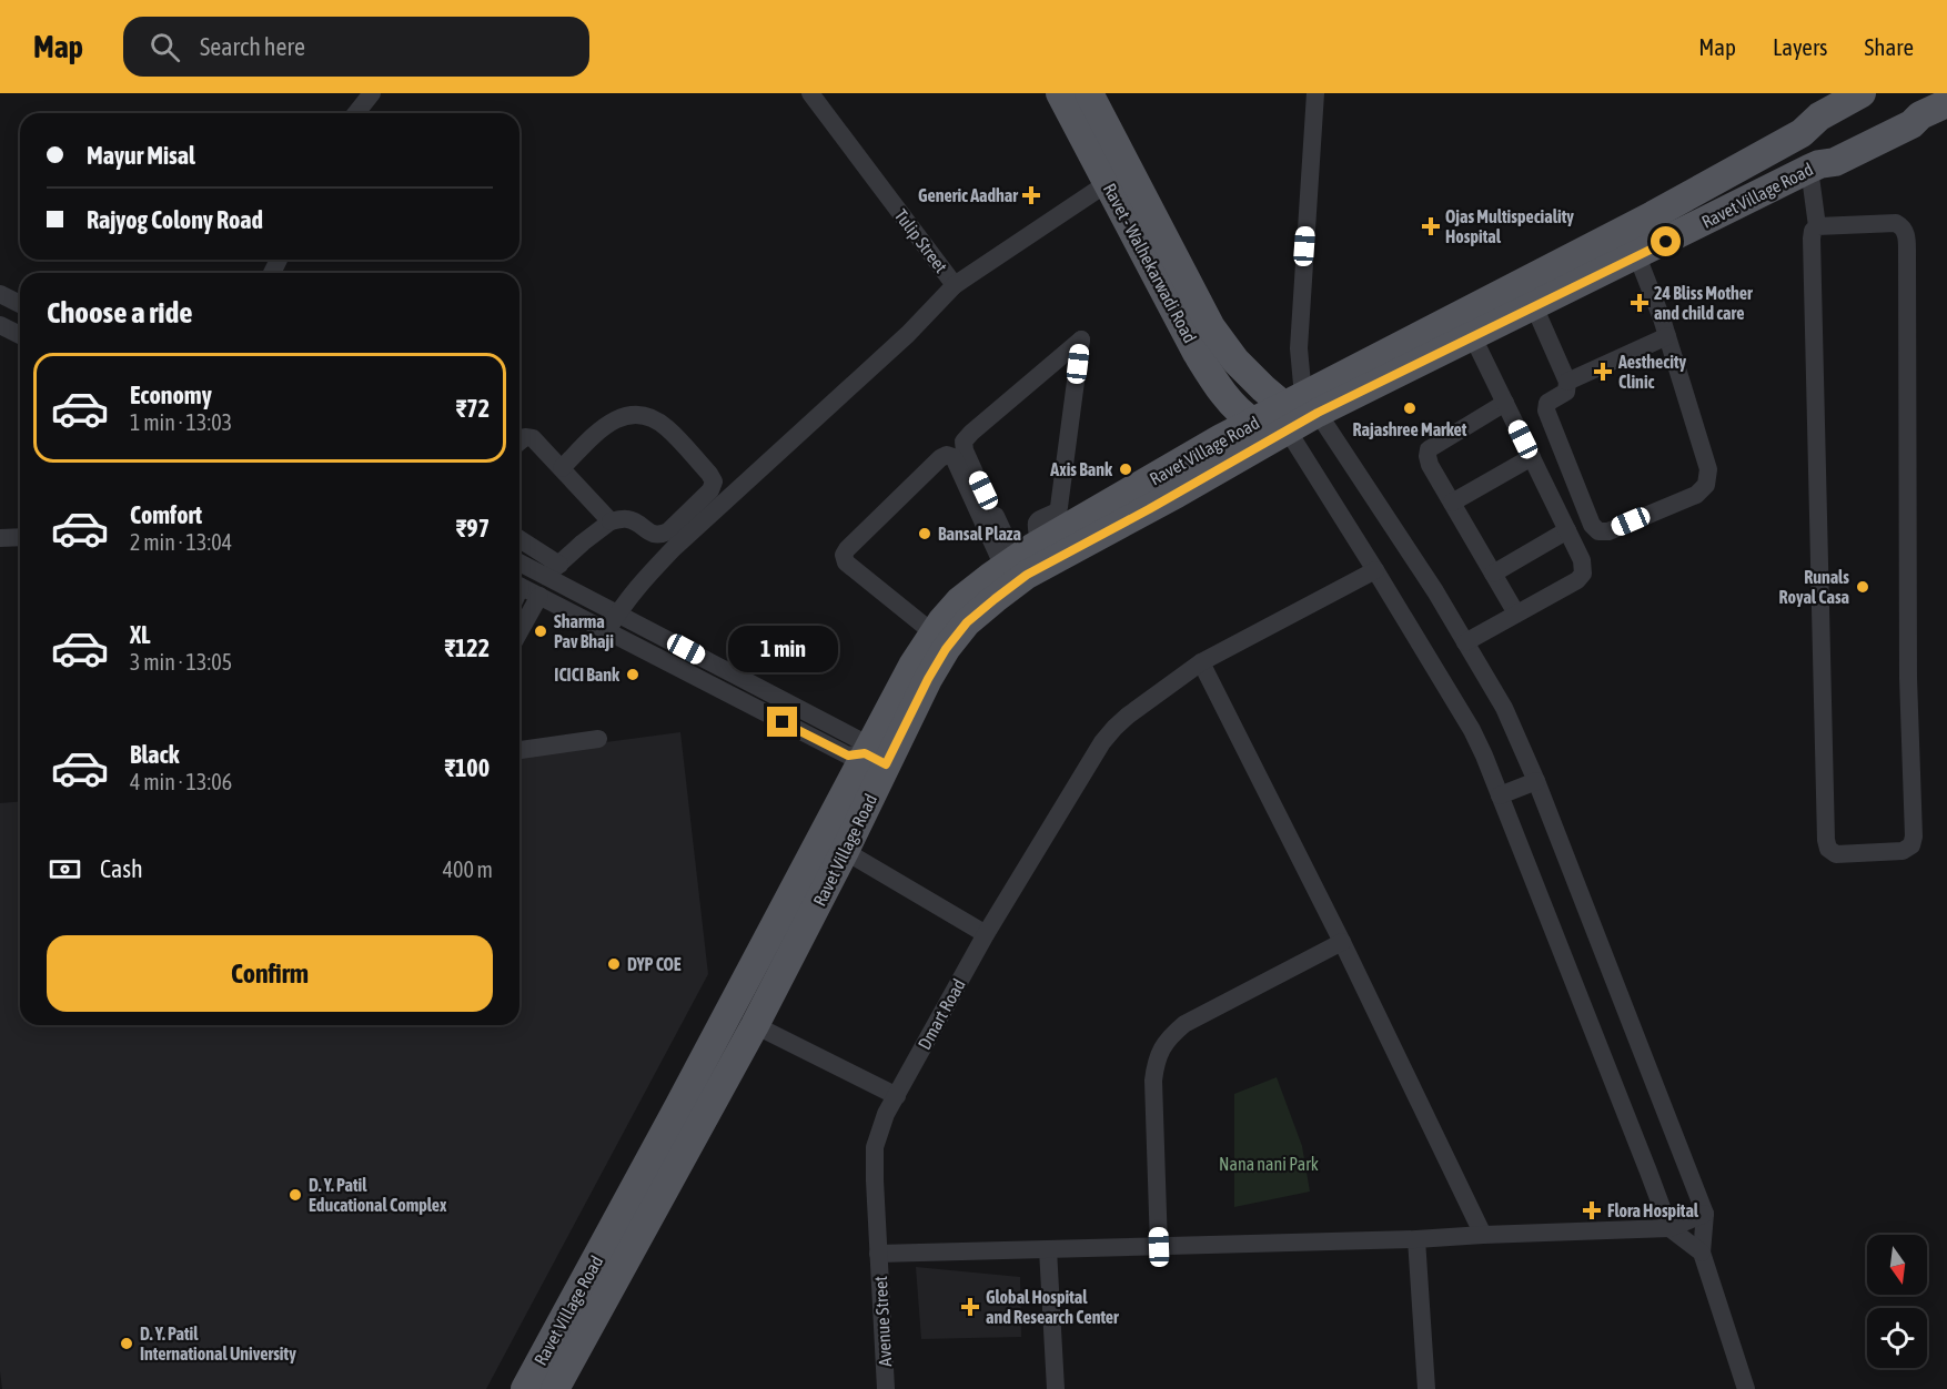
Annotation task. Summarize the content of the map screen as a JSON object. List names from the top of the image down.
{
  "streets": {
    "main road": ["Ravet Village Road", "Ravet - Walhekarwadi Road"],
    "street": ["Tulip Street", "Dmart Road", "Avenue Street"]
  },
  "crossings": [
    ["Ravet Village Road", "Ravet - Walhekarwadi Road"],
    ["Tulip Street", "Ravet - Walhekarwadi Road"],
    ["Dmart Road", "Avenue Street"]
  ],
  "parks": ["Nana nani Park"],
  "places": {
    "health": [
      "Generic Aadhar",
      "Ojas Multispeciality Hospital",
      "24 Bliss Mother and child care",
      "Aesthecity Clinic",
      "Flora Hospital",
      "Global Hospital and Research Center"
    ],
    "other": [
      "Rajashree Market",
      "Axis Bank",
      "Bansal Plaza",
      "Runals Royal Casa",
      "Sharma Pav Bhaji",
      "ICICI Bank",
      "DYP COE",
      "D. Y. Patil Educational Complex",
      "D. Y. Patil International University"
    ]
  },
  "north": "bottom",
  "page": {
    "header": "Map",
    "search": "Search here",
    "nav": ["Map", "Layers", "Share"],
    "banner": ["Mayur Misal", "Rajyog Colony Road"],
    "heading": "Choose a ride",
    "list": [
      {
        "name": "Economy",
        "note": "1 min · 13:03",
        "value": "₹72"
      },
      {
        "name": "Comfort",
        "note": "2 min · 13:04",
        "value": "₹97"
      },
      {
        "name": "XL",
        "note": "3 min · 13:05",
        "value": "₹122"
      },
      {
        "name": "Black",
        "note": "4 min · 13:06",
        "value": "₹100"
      }
    ],
    "bubble": "1 min",
    "pay": ["Cash", "400 m"],
    "buttons": "Confirm"
  }
}
